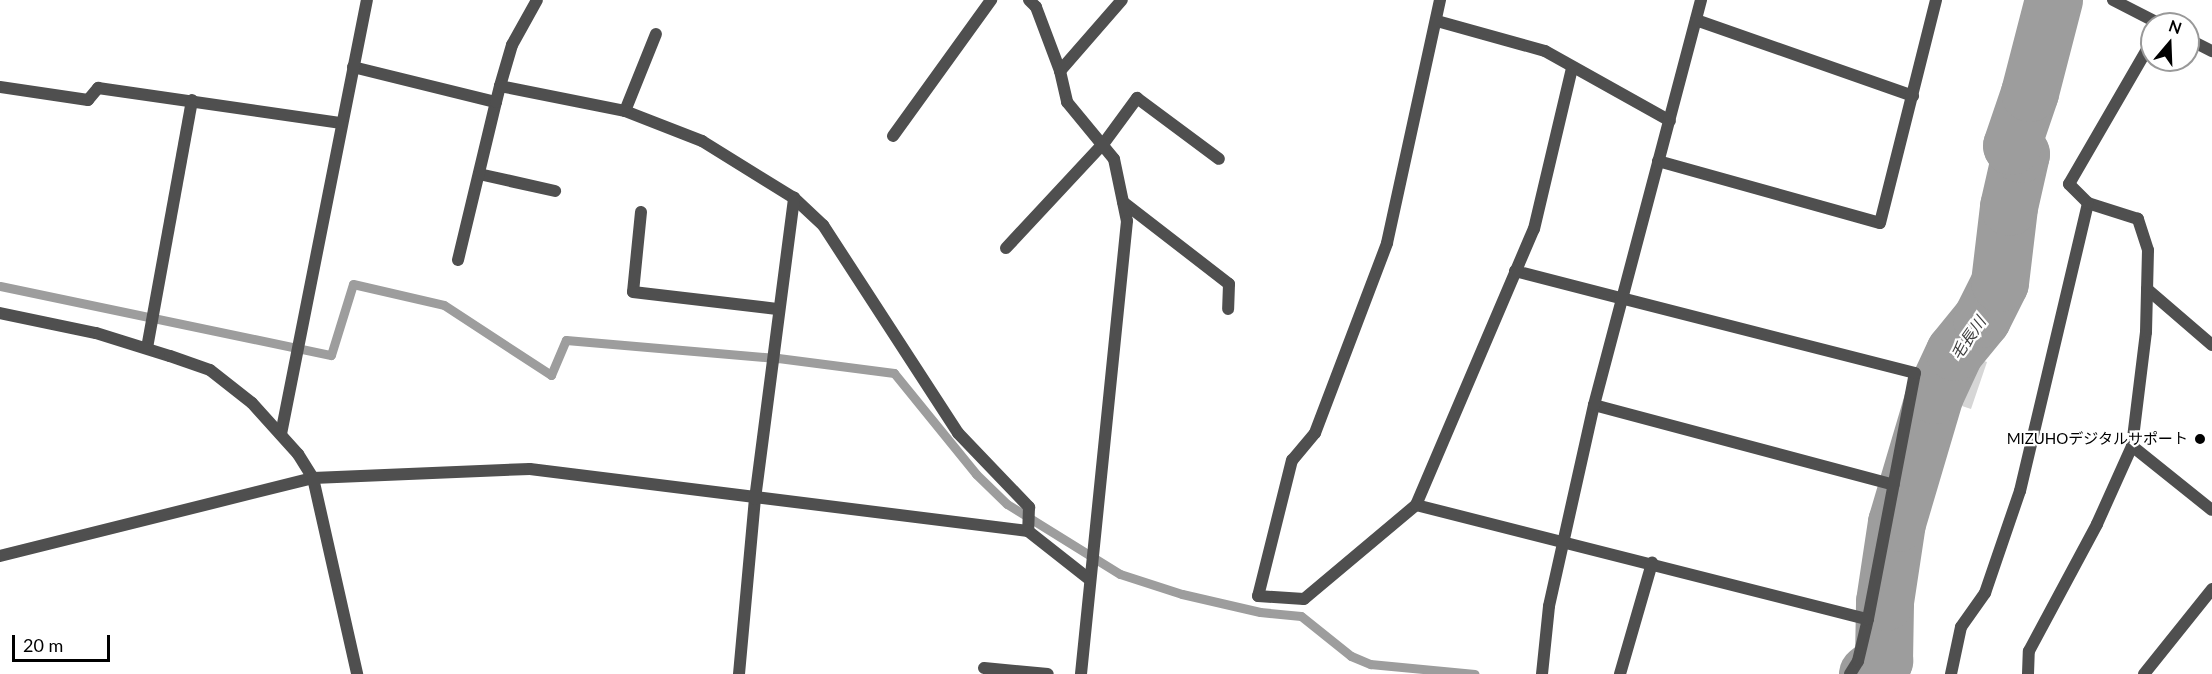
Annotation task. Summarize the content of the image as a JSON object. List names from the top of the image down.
{
  "water": ["毛長川"],
  "places": ["MIZUHOデジタルサポート"],
  "scale_bar": "20 m",
  "north": "top"
}
